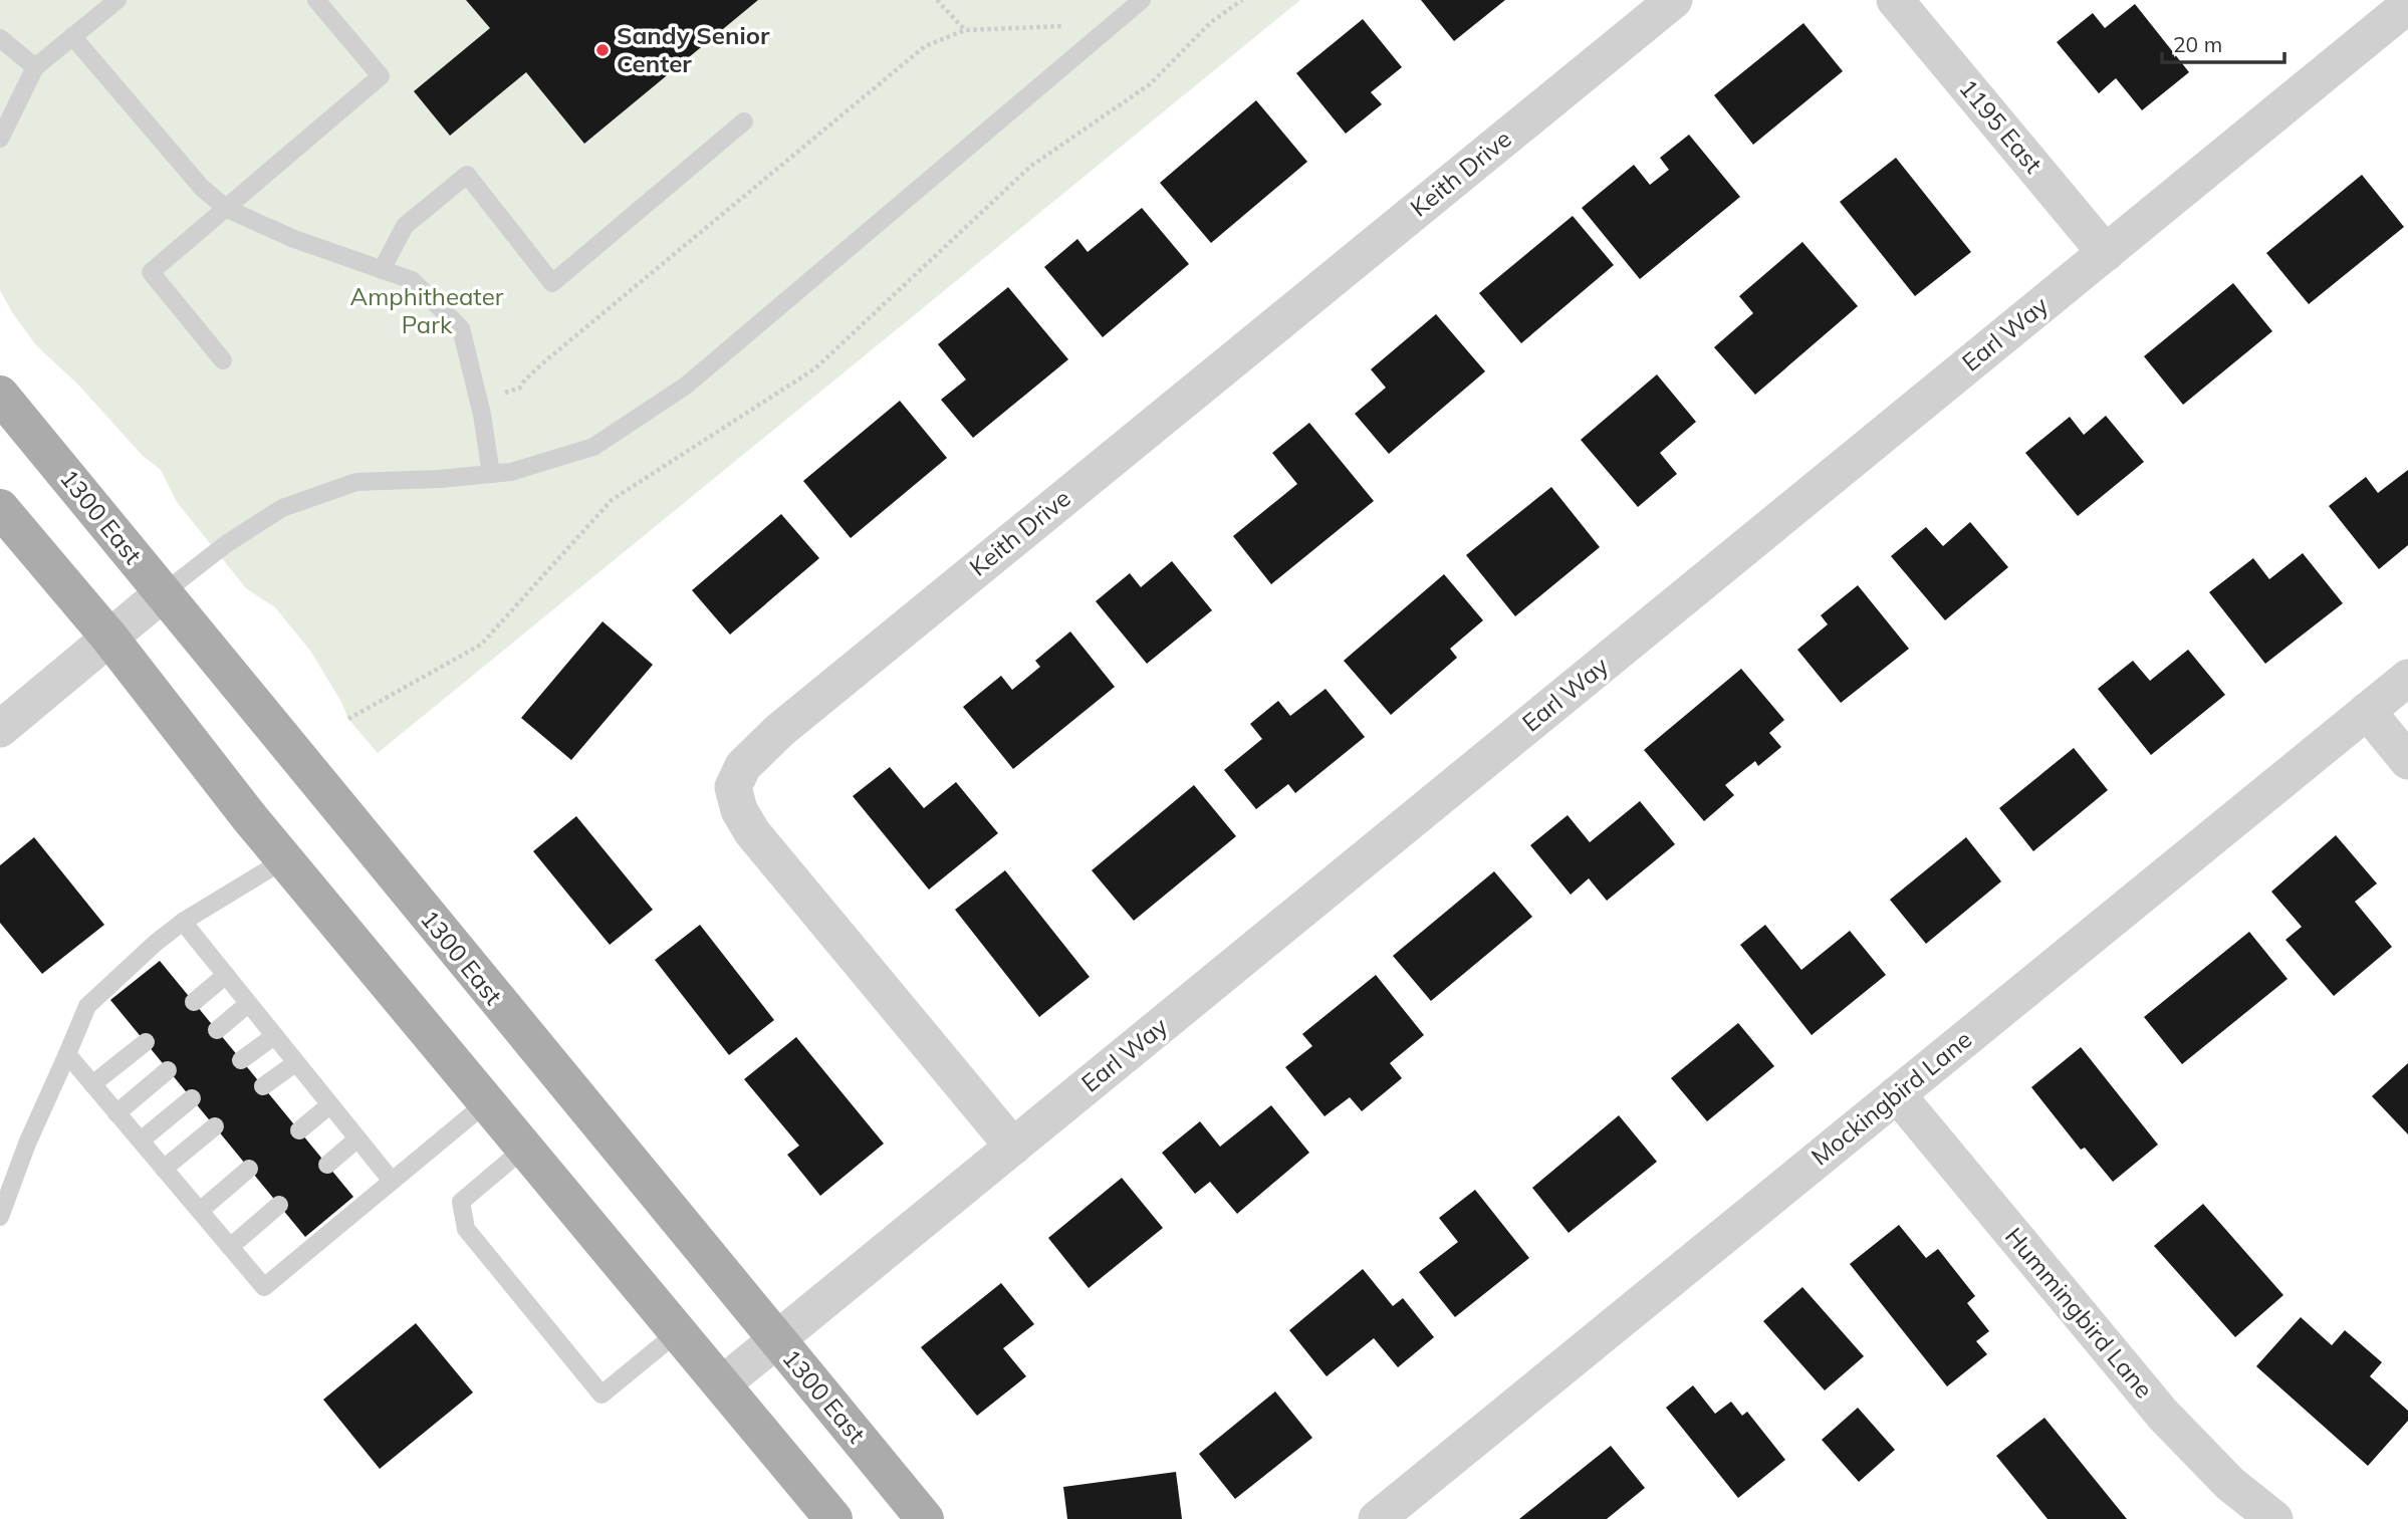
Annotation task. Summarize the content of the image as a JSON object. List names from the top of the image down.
{
  "streets": {
    "main road": ["1300 East"],
    "street": [
      "1195 East",
      "Keith Drive",
      "Earl Way",
      "Mockingbird Lane",
      "Hummingbird Lane"
    ]
  },
  "crossings": [
    ["1195 East", "Earl Way"],
    ["Keith Drive", "Earl Way"],
    ["Earl Way", "1300 East"],
    ["Mockingbird Lane", "Hummingbird Lane"]
  ],
  "parks": ["Amphitheater Park"],
  "places": ["Sandy Senior Center"],
  "scale_bar": "20 m"
}
